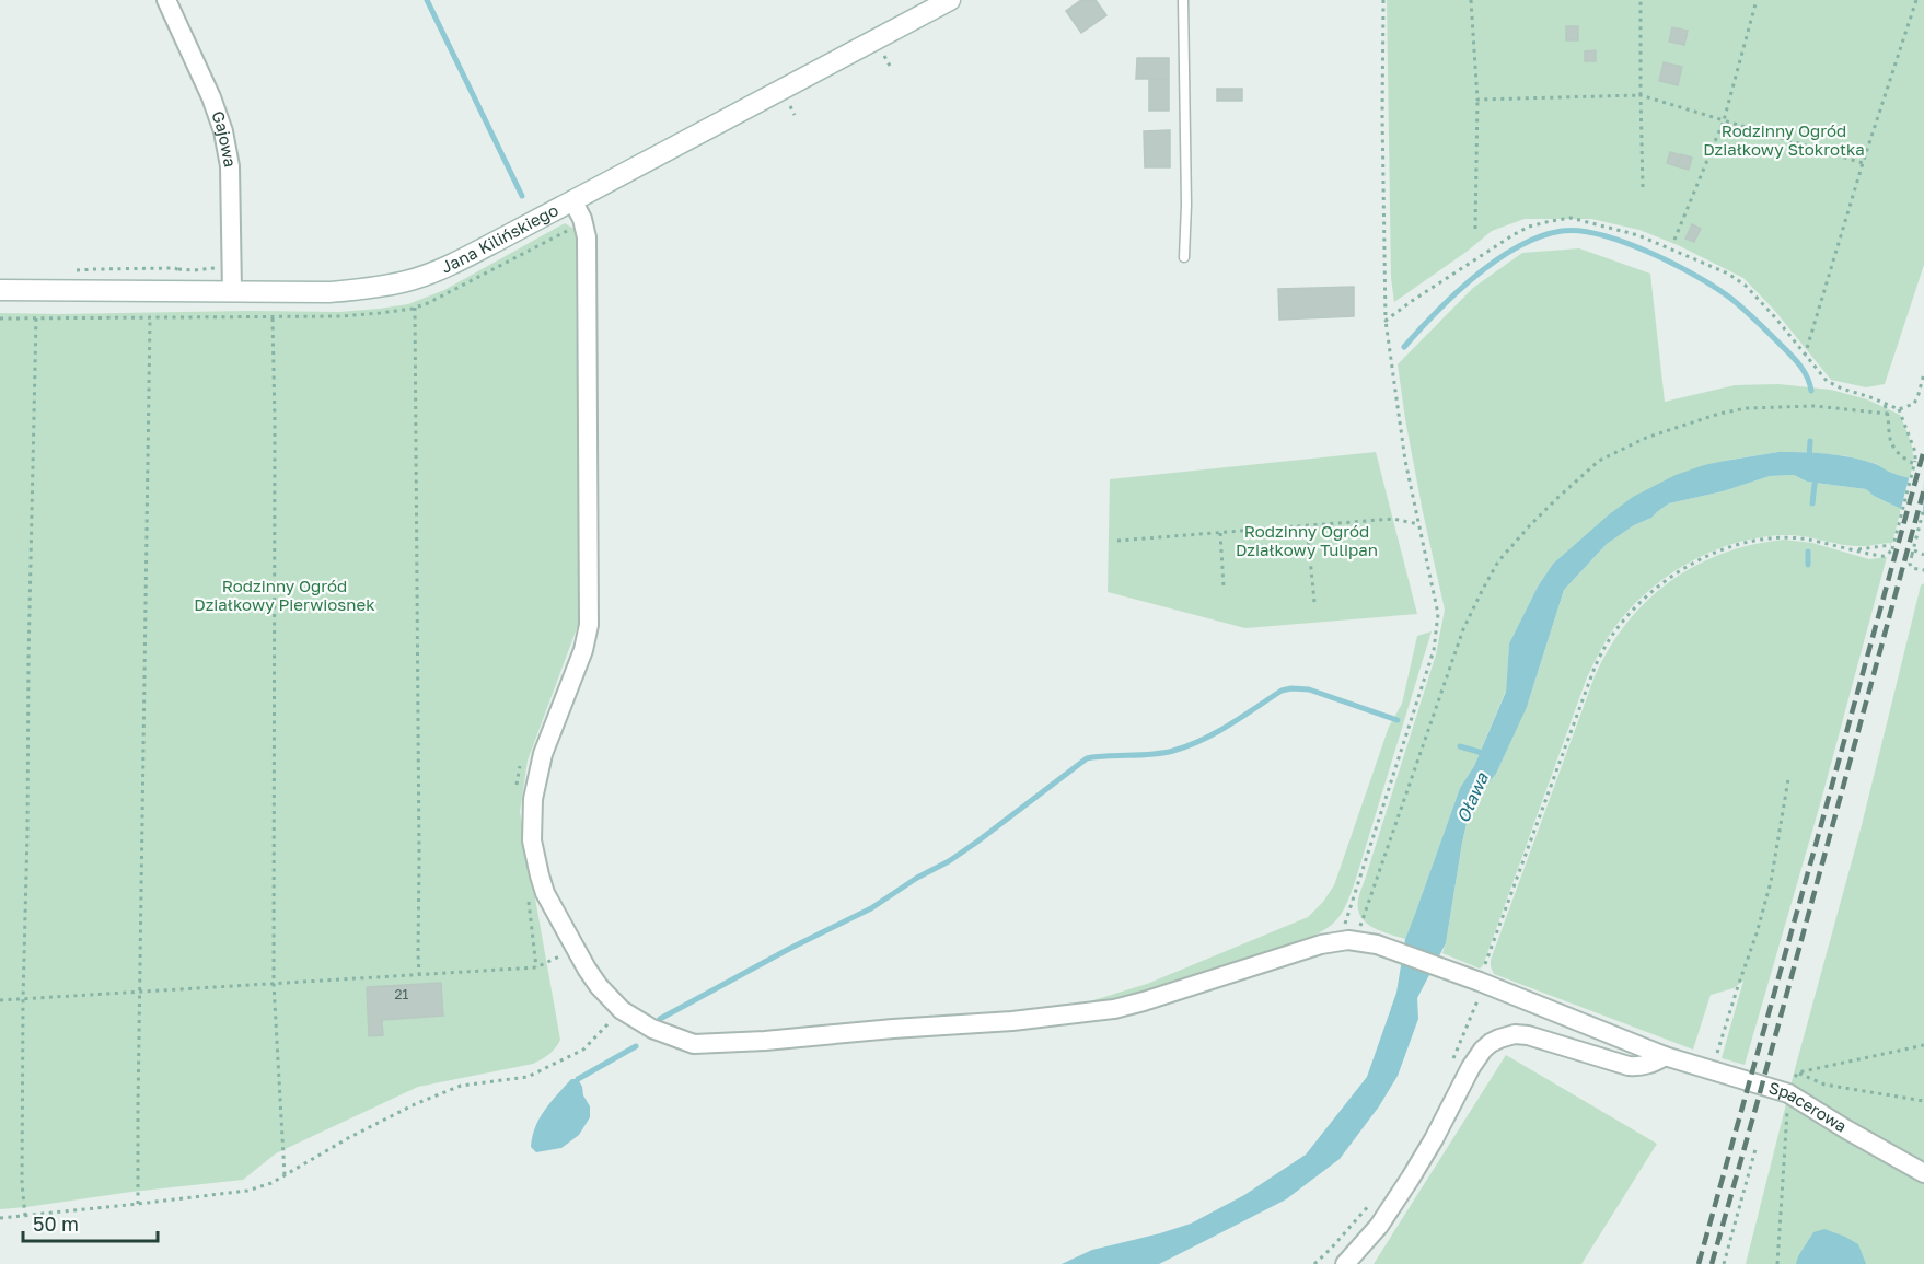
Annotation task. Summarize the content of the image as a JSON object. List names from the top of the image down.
{
  "streets": {
    "street": ["Gajowa", "Jana Kilińskiego", "Spacerowa"]
  },
  "crossings": [
    ["Gajowa", "Jana Kilińskiego"],
    ["Jana Kilińskiego", "Spacerowa"]
  ],
  "water": ["Oława"],
  "parks": ["Rodzinny Ogród Działkowy Stokrotka", "Rodzinny Ogród Działkowy Tulipan", "Rodzinny Ogród Działkowy Pierwiosnek"],
  "house_numbers": ["21"],
  "scale_bar": "50 m"
}
